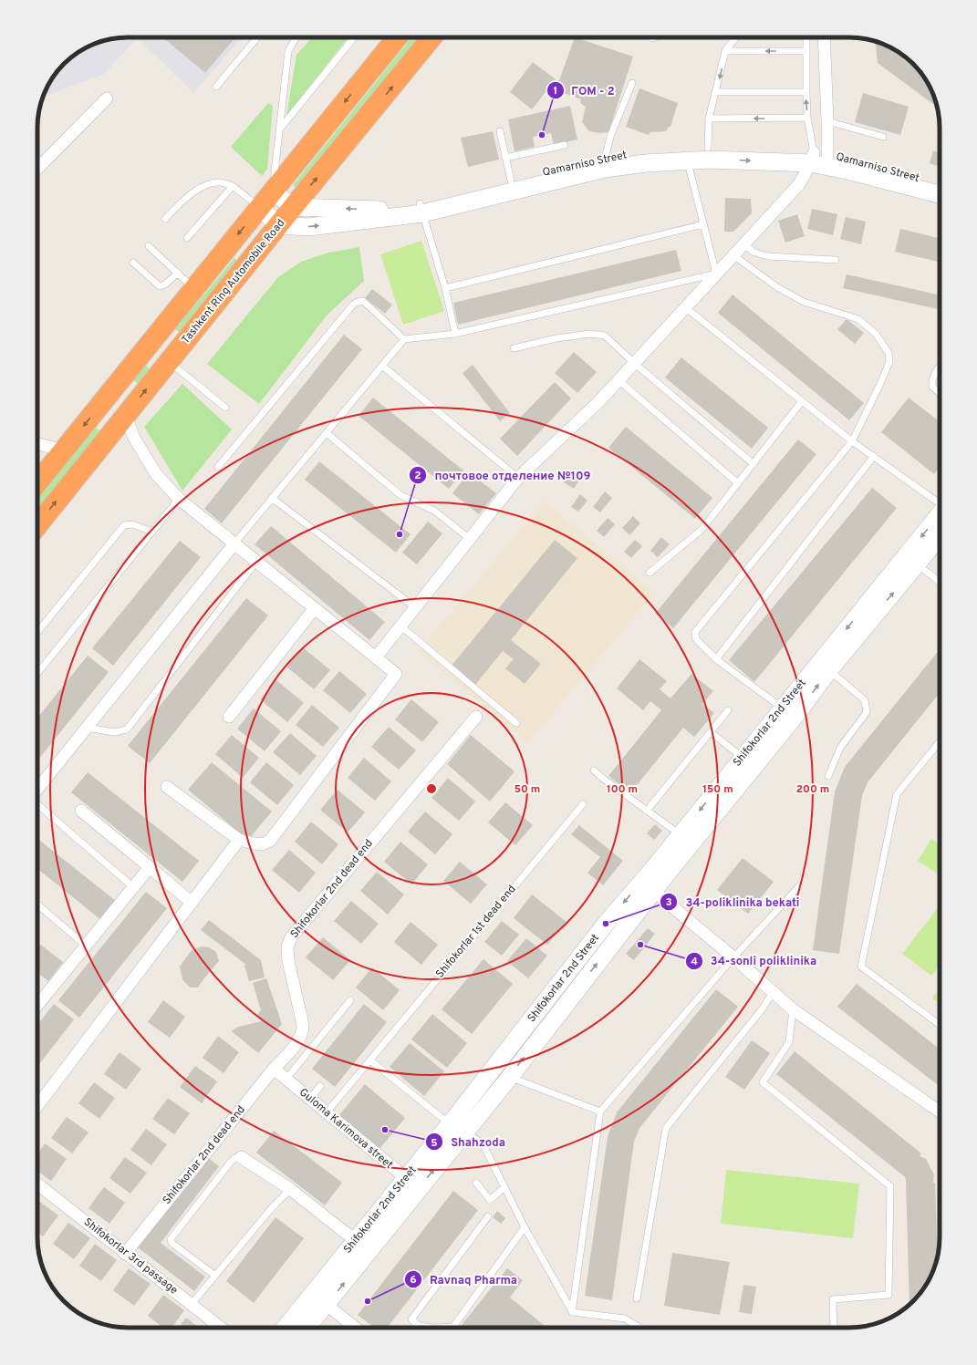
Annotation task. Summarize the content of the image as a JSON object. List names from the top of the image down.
{
  "streets": {
    "highway": ["Tashkent Ring Automobile Road"],
    "street": [
      "Qamarniso Street",
      "Shifokorlar 2nd Street",
      "Shifokorlar 2nd dead end",
      "Guloma Karimova street",
      "Shifokorlar 3rd passage"
    ],
    "lane": ["Shifokorlar 1st dead end"]
  },
  "crossings": [
    ["Qamarniso Street", "Tashkent Ring Automobile Road"],
    ["Shifokorlar 2nd Street", "Guloma Karimova street"],
    ["Shifokorlar 2nd dead end", "Guloma Karimova street"],
    ["Shifokorlar 2nd dead end", "Shifokorlar 3rd passage"],
    ["Shifokorlar 1st dead end", "Guloma Karimova street"]
  ],
  "places": [
    "ГОМ - 2",
    "почтовое отделение №109",
    "34-poliklinika bekati",
    "34-sonli poliklinika",
    "Shahzoda",
    "Ravnaq Pharma"
  ],
  "rings": [
    "50 m",
    "100 m",
    "150 m",
    "200 m"
  ]
}
